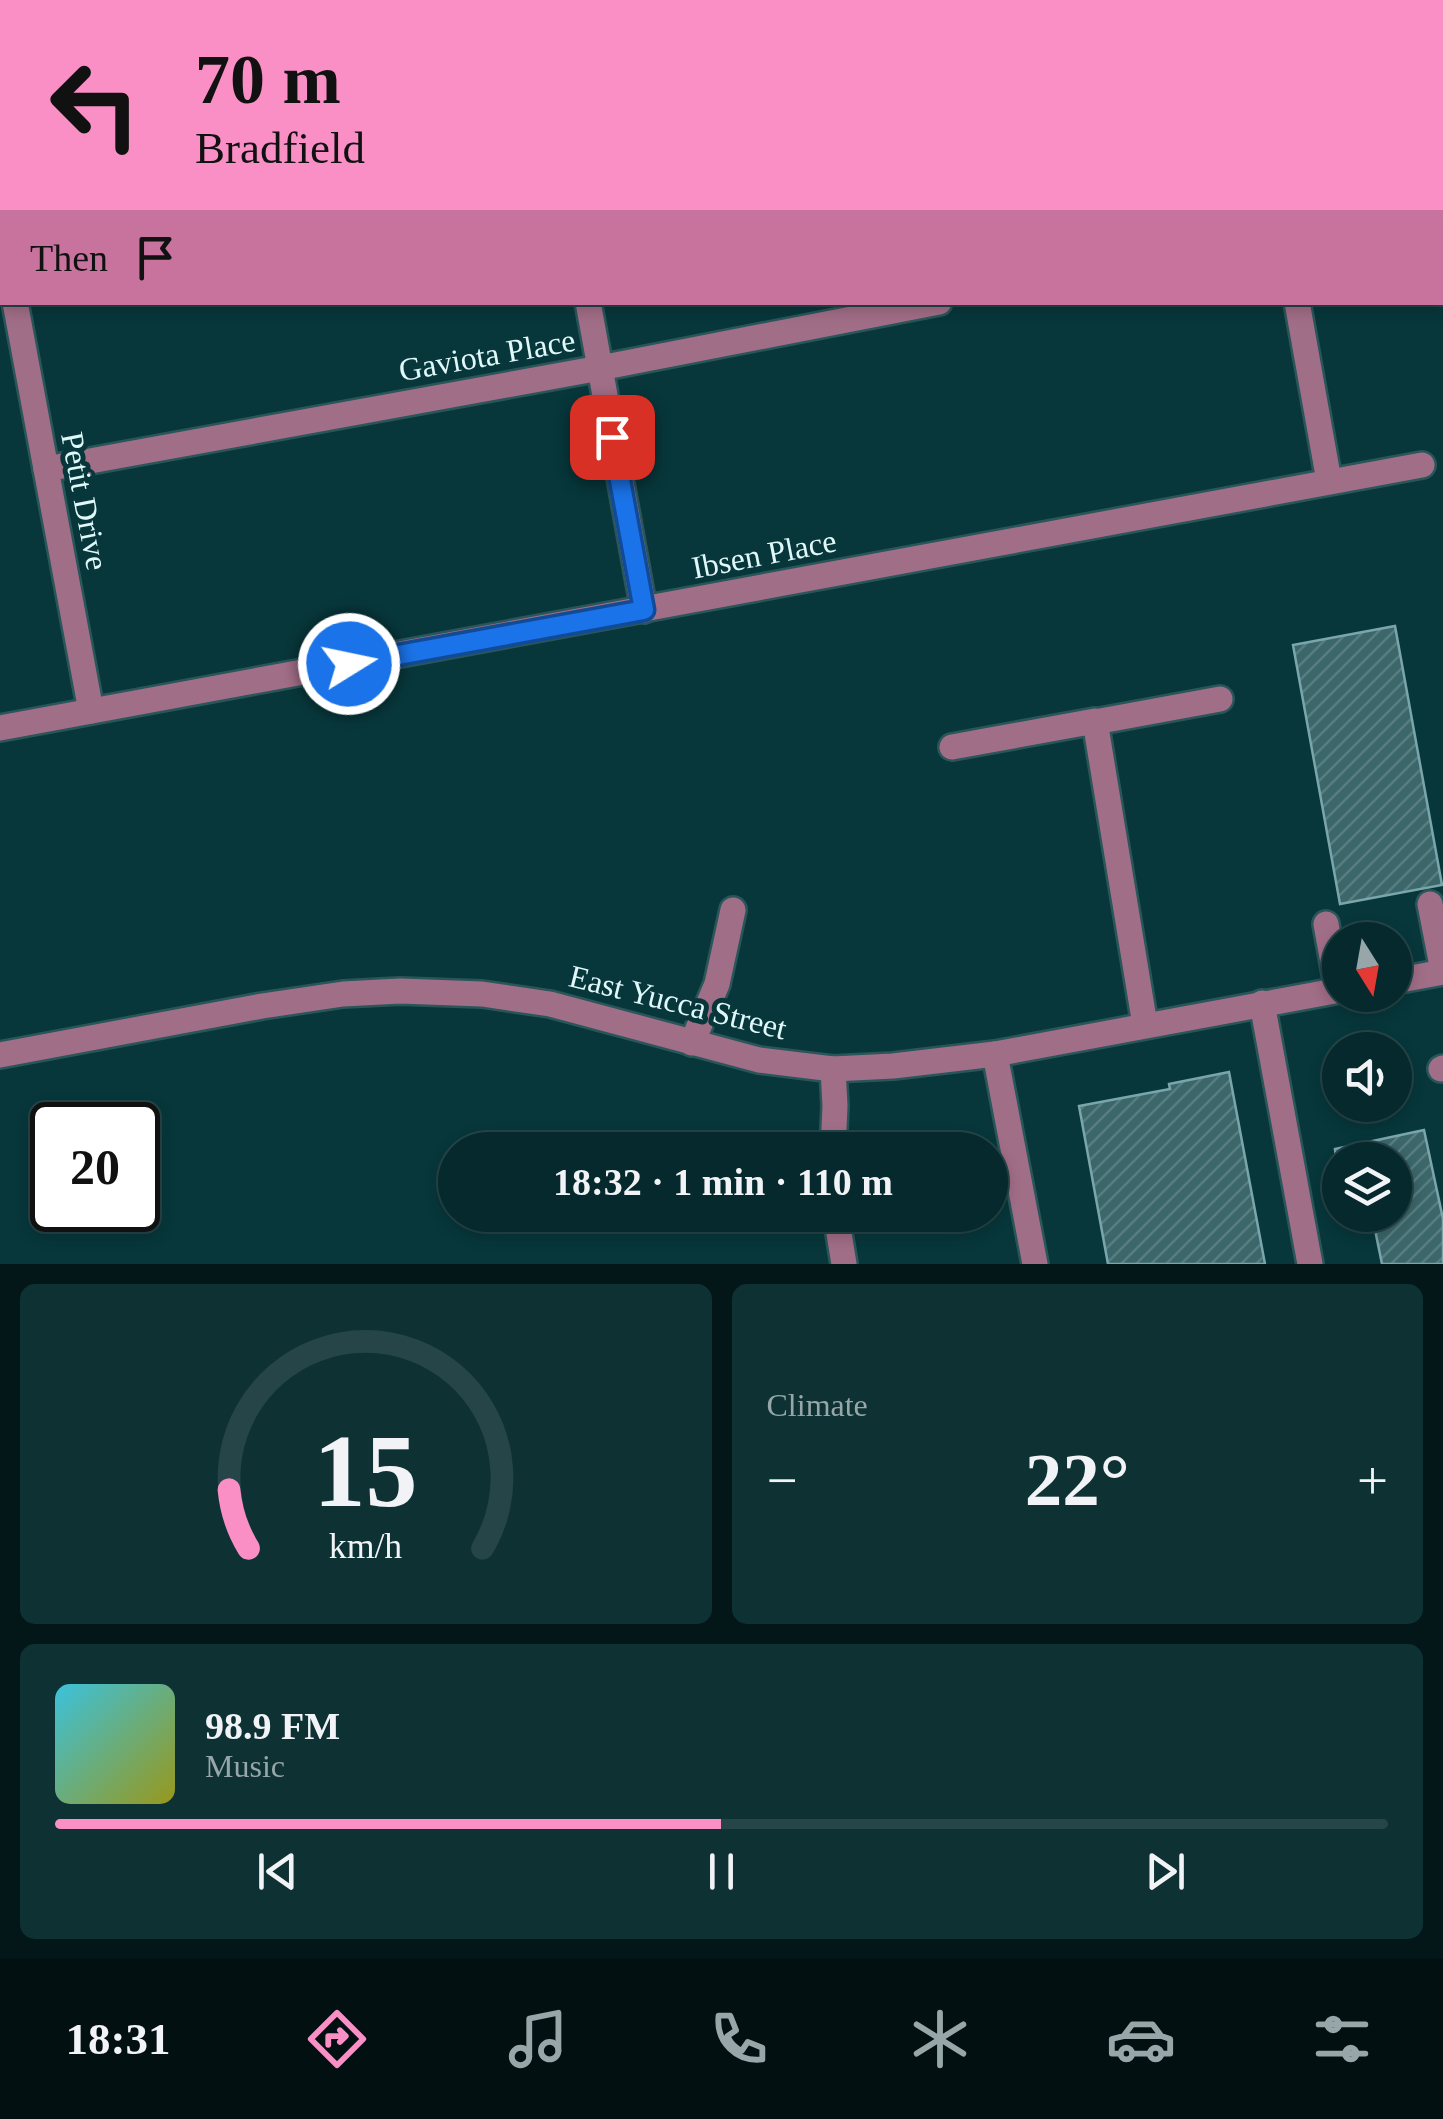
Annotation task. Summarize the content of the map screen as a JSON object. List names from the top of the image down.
{
  "streets": {
    "street": [
      "Gaviota Place",
      "Petit Drive",
      "Ibsen Place",
      "East Yucca Street"
    ]
  },
  "crossings": [
    ["Gaviota Place", "Petit Drive"],
    ["Petit Drive", "Ibsen Place"]
  ],
  "north": "bottom",
  "page": {
    "turn": ["70 m", "Bradfield"],
    "then": "Then",
    "limit": "20",
    "trip": "18:32 · 1 min · 110 m",
    "tile": "Climate",
    "heat": ["−", "22°", "+"],
    "song": ["98.9 FM", "Music"],
    "tabs": "18:31",
    "gauge": ["15", "km/h"]
  }
}
